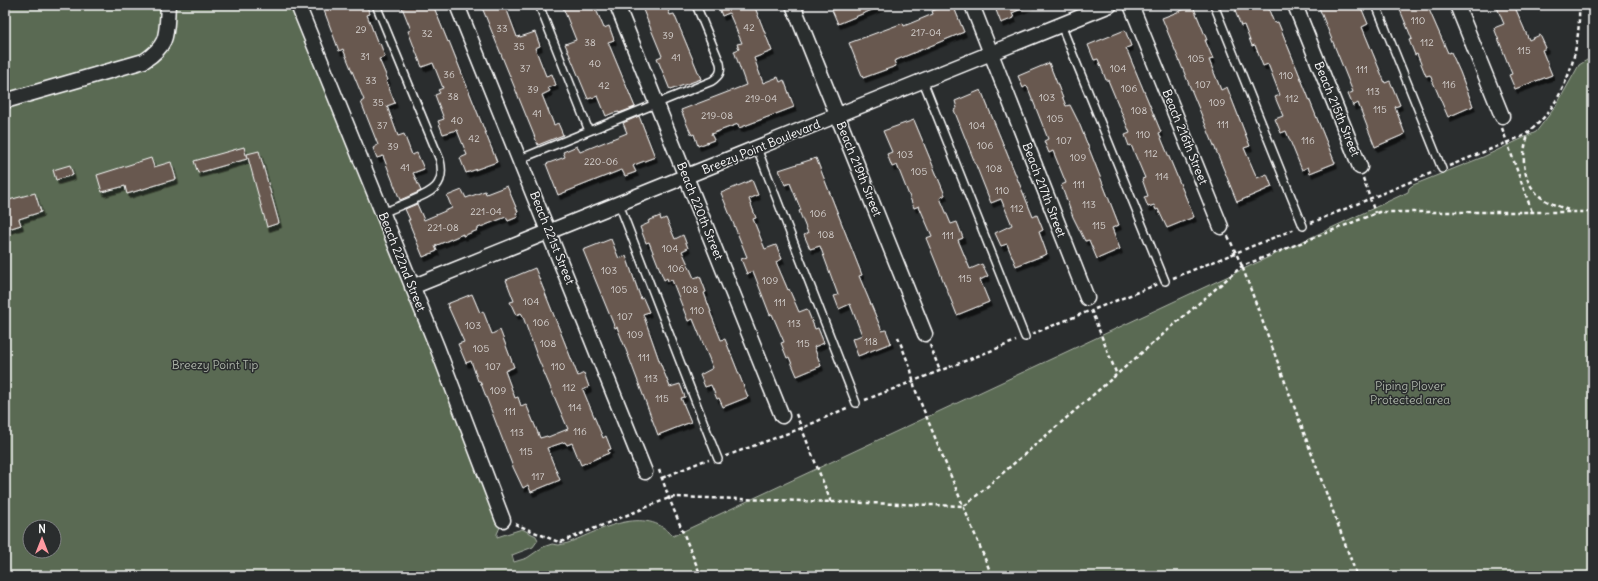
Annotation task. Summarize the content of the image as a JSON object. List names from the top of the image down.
{
  "streets": {
    "street": [
      "Beach 215th Street",
      "Beach 216th Street",
      "Breezy Point Boulevard",
      "Beach 219th Street",
      "Beach 217th Street",
      "Beach 220th Street",
      "Beach 221st Street",
      "Beach 222nd Street"
    ]
  },
  "crossings": [
    ["Breezy Point Boulevard", "Beach 219th Street"],
    ["Breezy Point Boulevard", "Beach 217th Street"],
    ["Breezy Point Boulevard", "Beach 220th Street"],
    ["Breezy Point Boulevard", "Beach 221st Street"],
    ["Breezy Point Boulevard", "Beach 222nd Street"]
  ],
  "parks": ["Breezy Point Tip", "Piping Plover Protected area"],
  "house_numbers": [
    "110",
    "42",
    "33",
    "29",
    "217-04",
    "32",
    "39",
    "38",
    "112",
    "35",
    "115",
    "31",
    "41",
    "105",
    "40",
    "37",
    "104",
    "111",
    "36",
    "110",
    "33",
    "107",
    "116",
    "42",
    "106",
    "39",
    "113",
    "38",
    "103",
    "219-04",
    "112",
    "35",
    "109",
    "115",
    "108",
    "41",
    "219-08",
    "105",
    "40",
    "111",
    "37",
    "104",
    "110",
    "42",
    "107",
    "116",
    "106",
    "39",
    "112",
    "103",
    "109",
    "220-06",
    "41",
    "108",
    "105",
    "114",
    "111",
    "110",
    "113",
    "112",
    "221-04",
    "106",
    "115",
    "221-08",
    "108",
    "111",
    "104",
    "106",
    "103",
    "115",
    "109",
    "105",
    "108",
    "104",
    "111",
    "110",
    "107",
    "106",
    "113",
    "103",
    "109",
    "118",
    "108",
    "115",
    "105",
    "111",
    "107",
    "110",
    "113",
    "112",
    "109",
    "115",
    "114",
    "111",
    "116",
    "113",
    "115",
    "117"
  ],
  "north": "top"
}
